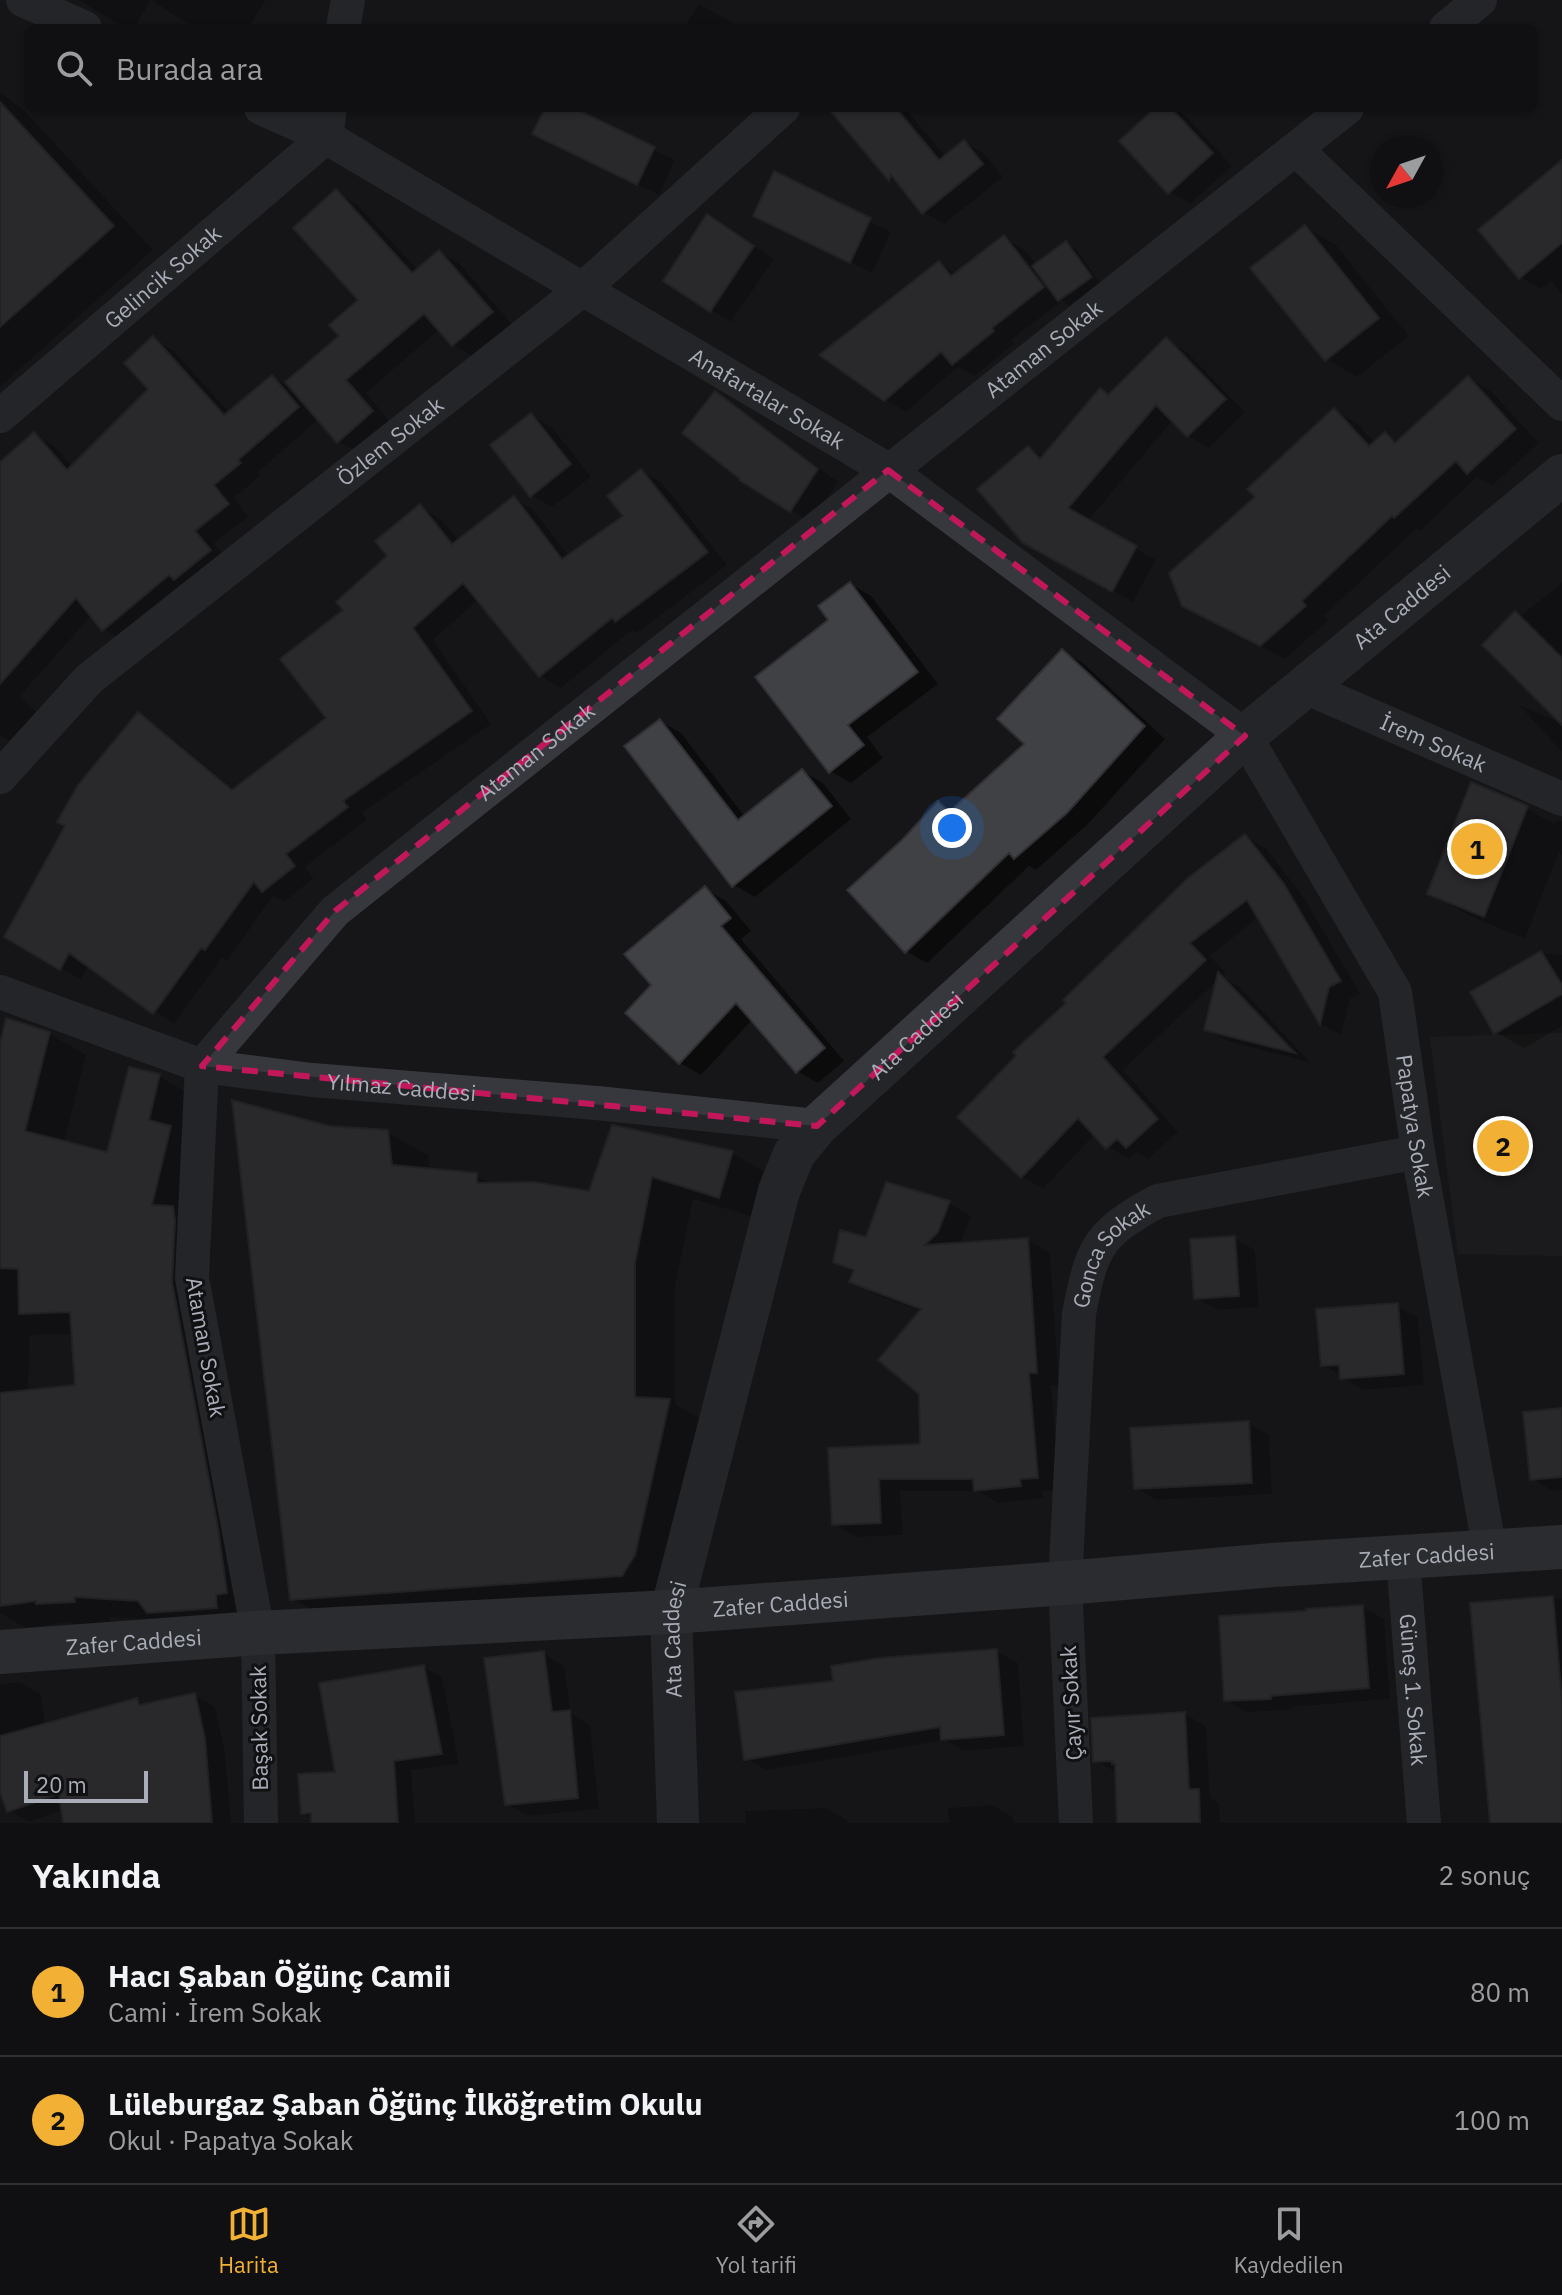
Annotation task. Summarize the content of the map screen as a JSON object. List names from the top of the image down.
{
  "streets": {
    "main road": ["Zafer Caddesi"],
    "street": [
      "Gelincik Sokak",
      "Ataman Sokak",
      "Anafartalar Sokak",
      "Özlem Sokak",
      "Ata Caddesi",
      "İrem Sokak",
      "Yılmaz Caddesi",
      "Papatya Sokak",
      "Gonca Sokak",
      "Güneş 1. Sokak",
      "Çayır Sokak",
      "Başak Sokak"
    ]
  },
  "crossings": [
    ["Gelincik Sokak", "Anafartalar Sokak"],
    ["Ataman Sokak", "Anafartalar Sokak"],
    ["Ataman Sokak", "Yılmaz Caddesi"],
    ["Ataman Sokak", "Zafer Caddesi"],
    ["Ataman Sokak", "Başak Sokak"],
    ["Anafartalar Sokak", "Özlem Sokak"],
    ["Anafartalar Sokak", "Ata Caddesi"],
    ["Anafartalar Sokak", "Papatya Sokak"],
    ["Ata Caddesi", "İrem Sokak"],
    ["Ata Caddesi", "Yılmaz Caddesi"],
    ["Ata Caddesi", "Papatya Sokak"],
    ["Ata Caddesi", "Zafer Caddesi"],
    ["Papatya Sokak", "Gonca Sokak"],
    ["Papatya Sokak", "Zafer Caddesi"],
    ["Gonca Sokak", "Zafer Caddesi"],
    ["Gonca Sokak", "Çayır Sokak"],
    ["Zafer Caddesi", "Güneş 1. Sokak"],
    ["Zafer Caddesi", "Çayır Sokak"],
    ["Zafer Caddesi", "Başak Sokak"]
  ],
  "scale_bar": "20 m",
  "north": "bottom left",
  "page": {
    "search": "Burada ara",
    "pins": ["1", "2"],
    "scale": "20 m",
    "heading": ["Yakında", "2 sonuç"],
    "list": [
      {
        "mark": "1",
        "name": "Hacı Şaban Öğünç Camii",
        "note": "Cami · İrem Sokak",
        "value": "80 m"
      },
      {
        "mark": "2",
        "name": "Lüleburgaz Şaban Öğünç İlköğretim Okulu",
        "note": "Okul · Papatya Sokak",
        "value": "100 m"
      }
    ],
    "nav": ["Harita", "Yol tarifi", "Kaydedilen"]
  }
}
